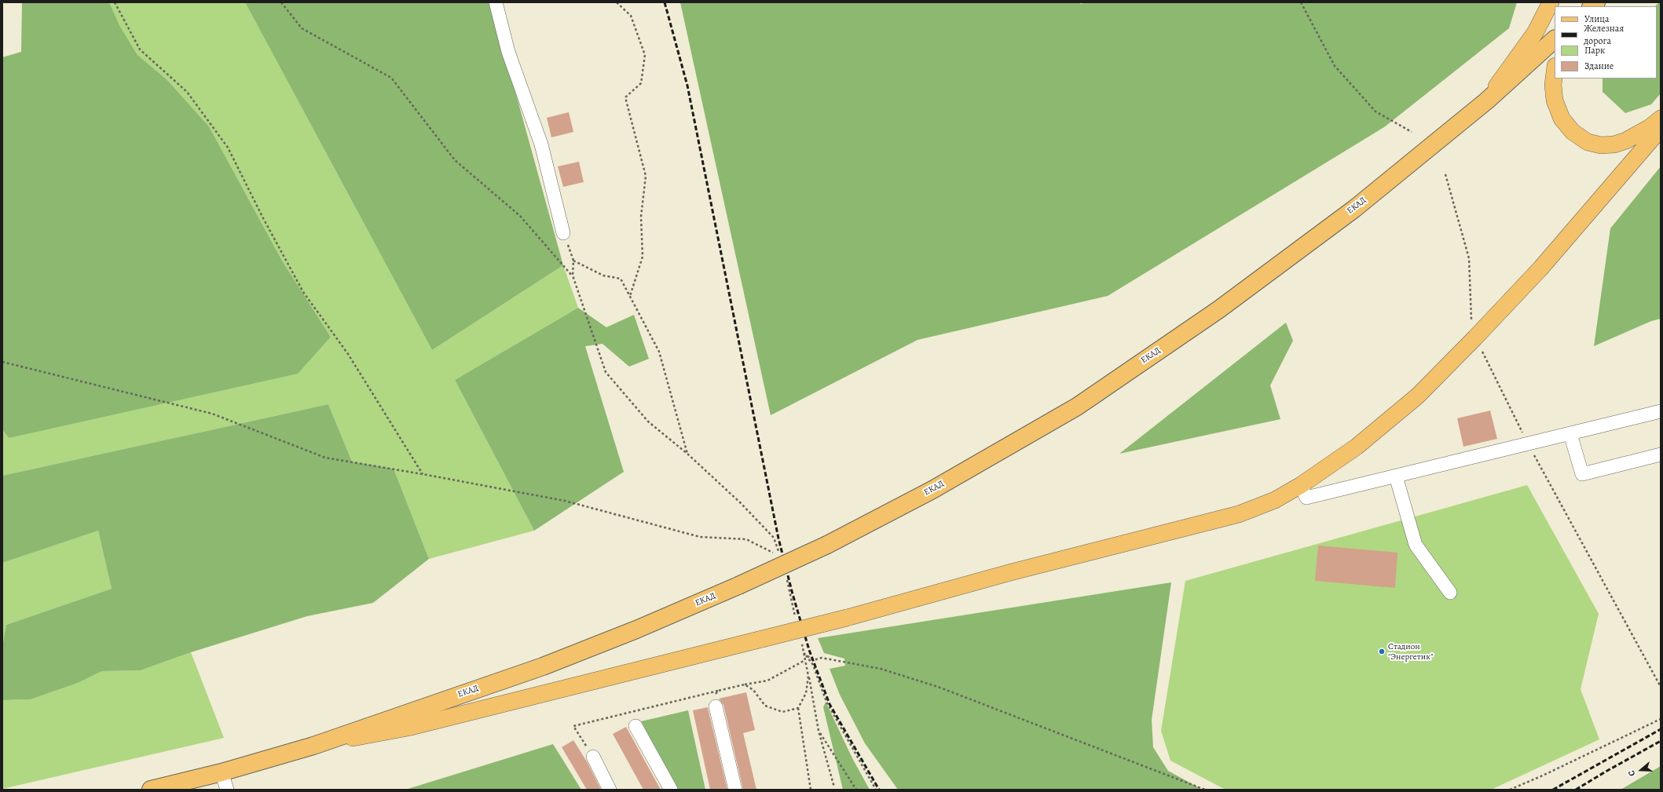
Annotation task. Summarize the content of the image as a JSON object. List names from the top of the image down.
{
  "streets": {
    "highway": ["ЕКАД"]
  },
  "places": ["Стадион \"Энергетик\""],
  "legend": [
    "Улица",
    "Железная дорога",
    "Парк",
    "Здание"
  ],
  "north": "left"
}
